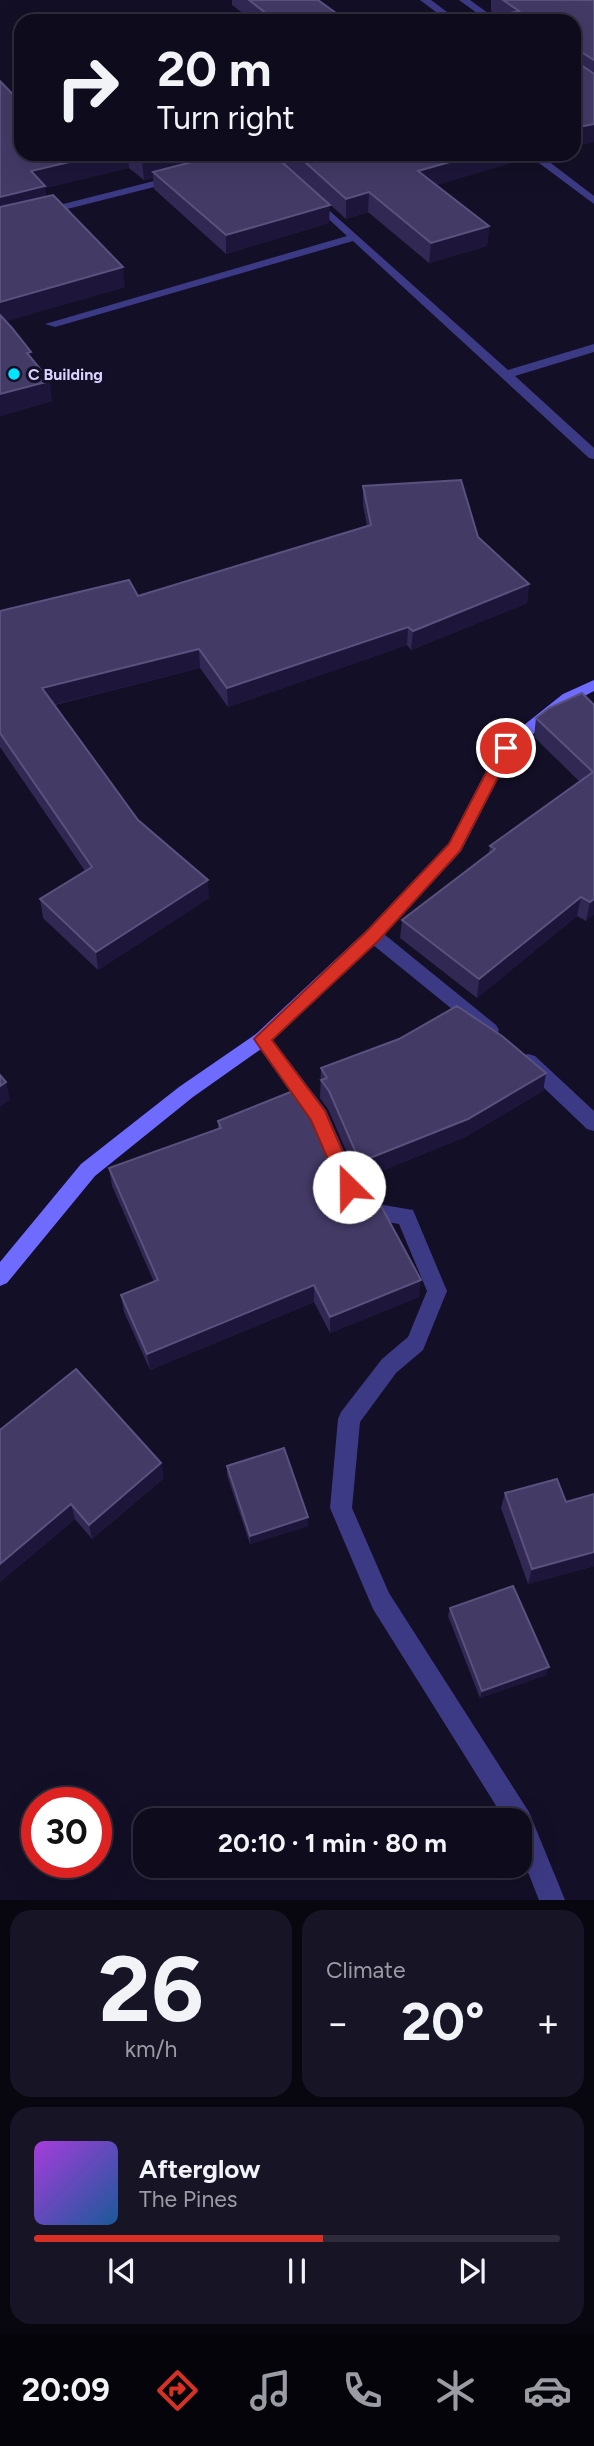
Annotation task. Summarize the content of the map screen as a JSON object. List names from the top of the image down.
{
  "places": ["C Building"],
  "page": {
    "turn": ["20 m", "Turn right"],
    "limit": "30",
    "trip": "20:10 · 1 min · 80 m",
    "tile": [
      ["26", "km/h"],
      "Climate"
    ],
    "heat": ["−", "20°", "+"],
    "song": ["Afterglow", "The Pines"],
    "tabs": "20:09"
  }
}
